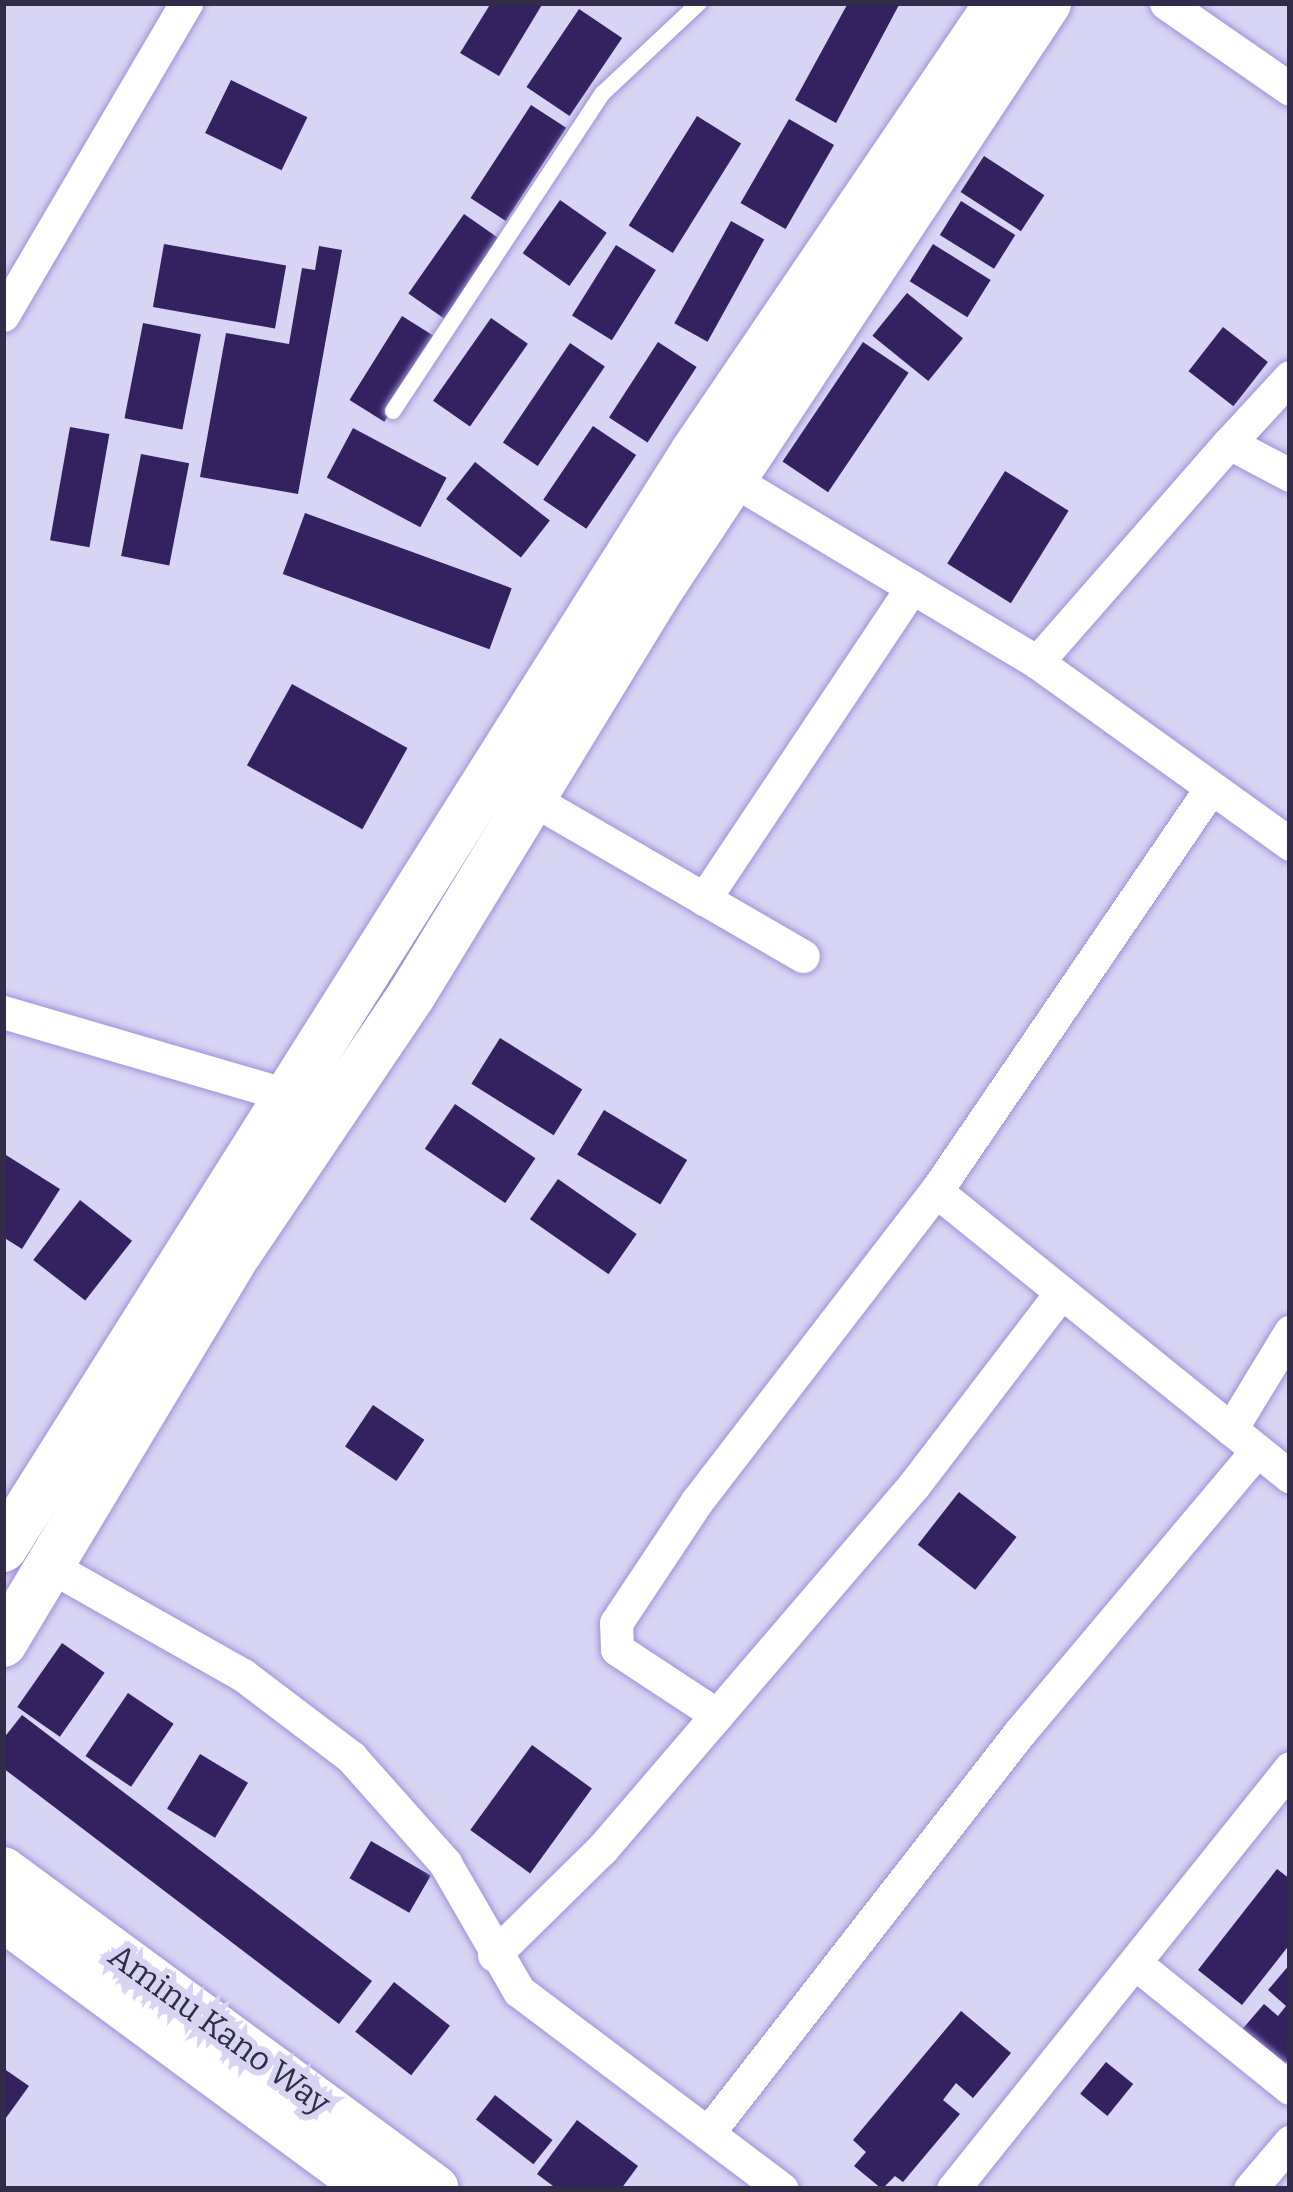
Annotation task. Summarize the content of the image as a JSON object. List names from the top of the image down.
{
  "streets": {
    "street": ["Aminu Kano Way"]
  }
}
